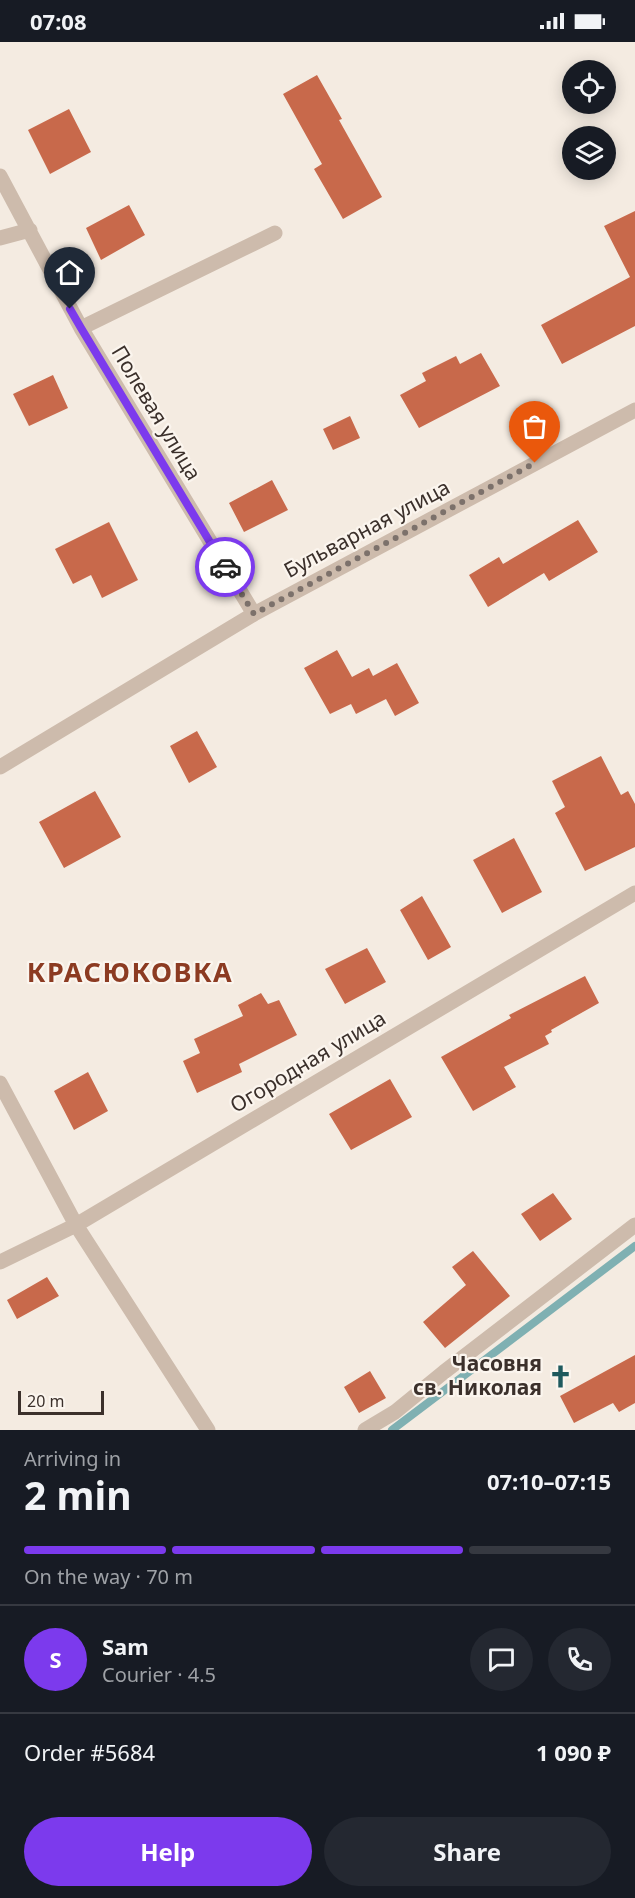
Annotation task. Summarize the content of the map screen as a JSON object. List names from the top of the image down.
{
  "streets": {
    "street": ["Полевая улица", "Бульварная улица", "Огородная улица"]
  },
  "crossings": [
    ["Полевая улица", "Бульварная улица"]
  ],
  "districts": ["КРАСЮКОВКА"],
  "places": {
    "church": ["Часовня св. Николая"]
  },
  "scale_bar": "20 m",
  "page": {
    "status": "07:08",
    "scale": "20 m",
    "heading": ["2 min", "Arriving in", "07:10–07:15"],
    "panel": [
      "Sam",
      "Courier · 4.5",
      "Order #5684",
      "1 090 ₽"
    ],
    "bar": "On the way · 70 m",
    "round": "S",
    "buttons": ["Help", "Share"]
  }
}
